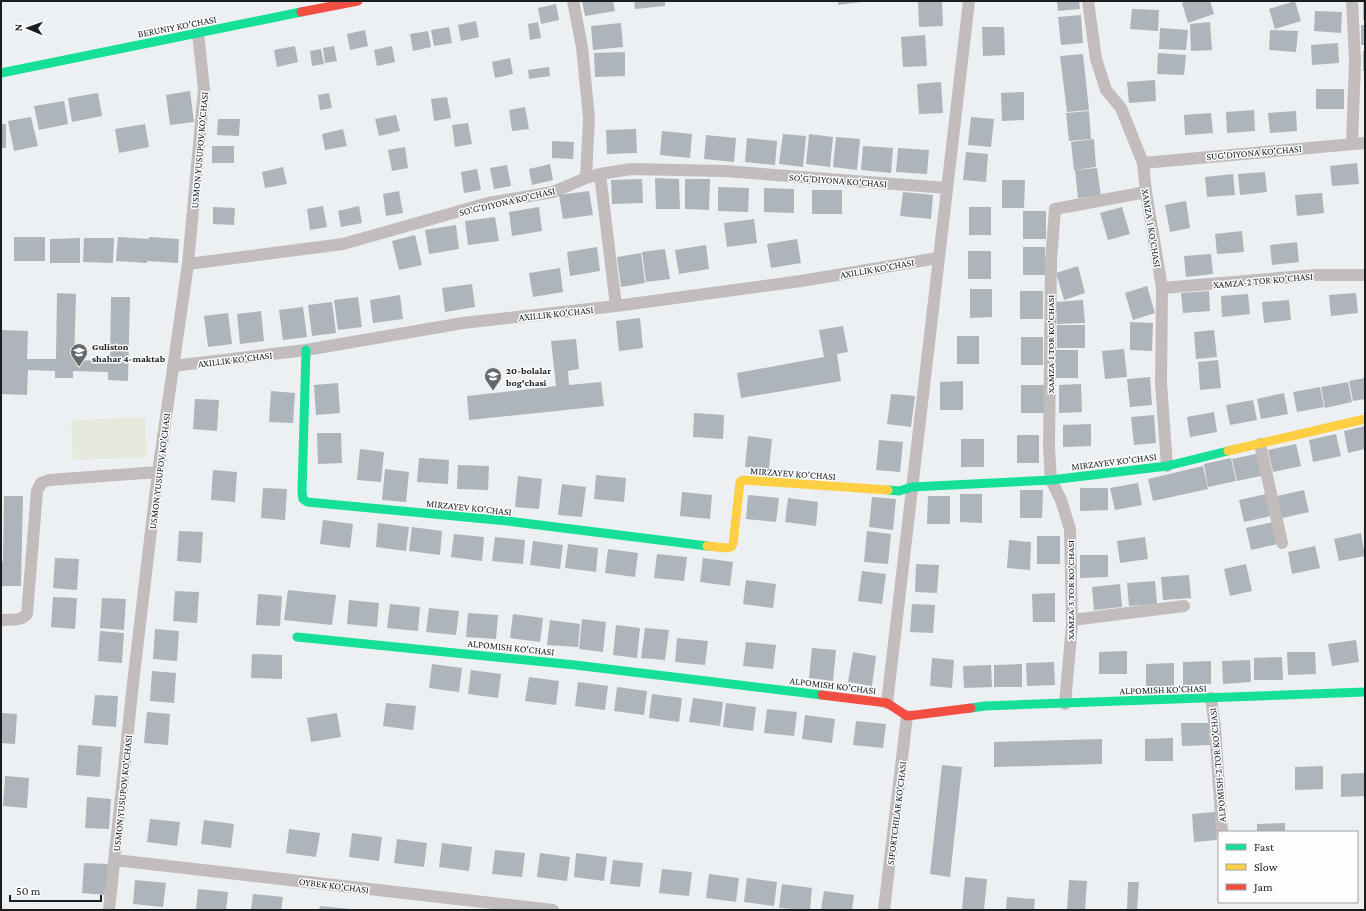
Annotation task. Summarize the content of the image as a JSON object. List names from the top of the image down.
{
  "streets": {
    "street": [
      "BERUNIY KO'CHASI",
      "USMON YUSUPOV KO'CHASI",
      "SUG'DIYONA KO'CHASI",
      "SO'G'DIYONA KO'CHASI",
      "XAMZA-1 KO'CHASI",
      "AXILLIK KO'CHASI",
      "XAMZA-2 TOR KO'CHASI",
      "XAMZA-1 TOR KO'CHASI",
      "MIRZAYEV KO'CHASI",
      "XAMZA-3 TOR KO'CHASI",
      "ALPOMISH KO'CHASI",
      "ALPOMISH-2 TOR KO'CHASI",
      "SIPORTCHILAR KO'CHASI",
      "OYBEK KO'CHASI"
    ]
  },
  "crossings": [
    ["BERUNIY KO'CHASI", "USMON YUSUPOV KO'CHASI"],
    ["USMON YUSUPOV KO'CHASI", "SO'G'DIYONA KO'CHASI"],
    ["USMON YUSUPOV KO'CHASI", "AXILLIK KO'CHASI"],
    ["USMON YUSUPOV KO'CHASI", "OYBEK KO'CHASI"],
    ["SUG'DIYONA KO'CHASI", "XAMZA-1 KO'CHASI"],
    ["XAMZA-1 KO'CHASI", "XAMZA-2 TOR KO'CHASI"],
    ["XAMZA-1 KO'CHASI", "XAMZA-1 TOR KO'CHASI"],
    ["XAMZA-1 KO'CHASI", "MIRZAYEV KO'CHASI"],
    ["AXILLIK KO'CHASI", "MIRZAYEV KO'CHASI"],
    ["XAMZA-1 TOR KO'CHASI", "MIRZAYEV KO'CHASI"],
    ["XAMZA-1 TOR KO'CHASI", "XAMZA-3 TOR KO'CHASI"],
    ["MIRZAYEV KO'CHASI", "XAMZA-3 TOR KO'CHASI"],
    ["XAMZA-3 TOR KO'CHASI", "ALPOMISH KO'CHASI"],
    ["ALPOMISH KO'CHASI", "ALPOMISH-2 TOR KO'CHASI"],
    ["ALPOMISH KO'CHASI", "SIPORTCHILAR KO'CHASI"]
  ],
  "places": {
    "school or university": ["Guliston shahar 4-maktab", "20-bolalar bog'chasi"]
  },
  "legend": ["Fast", "Slow", "Jam"],
  "scale_bar": "50 m",
  "north": "left"
}
